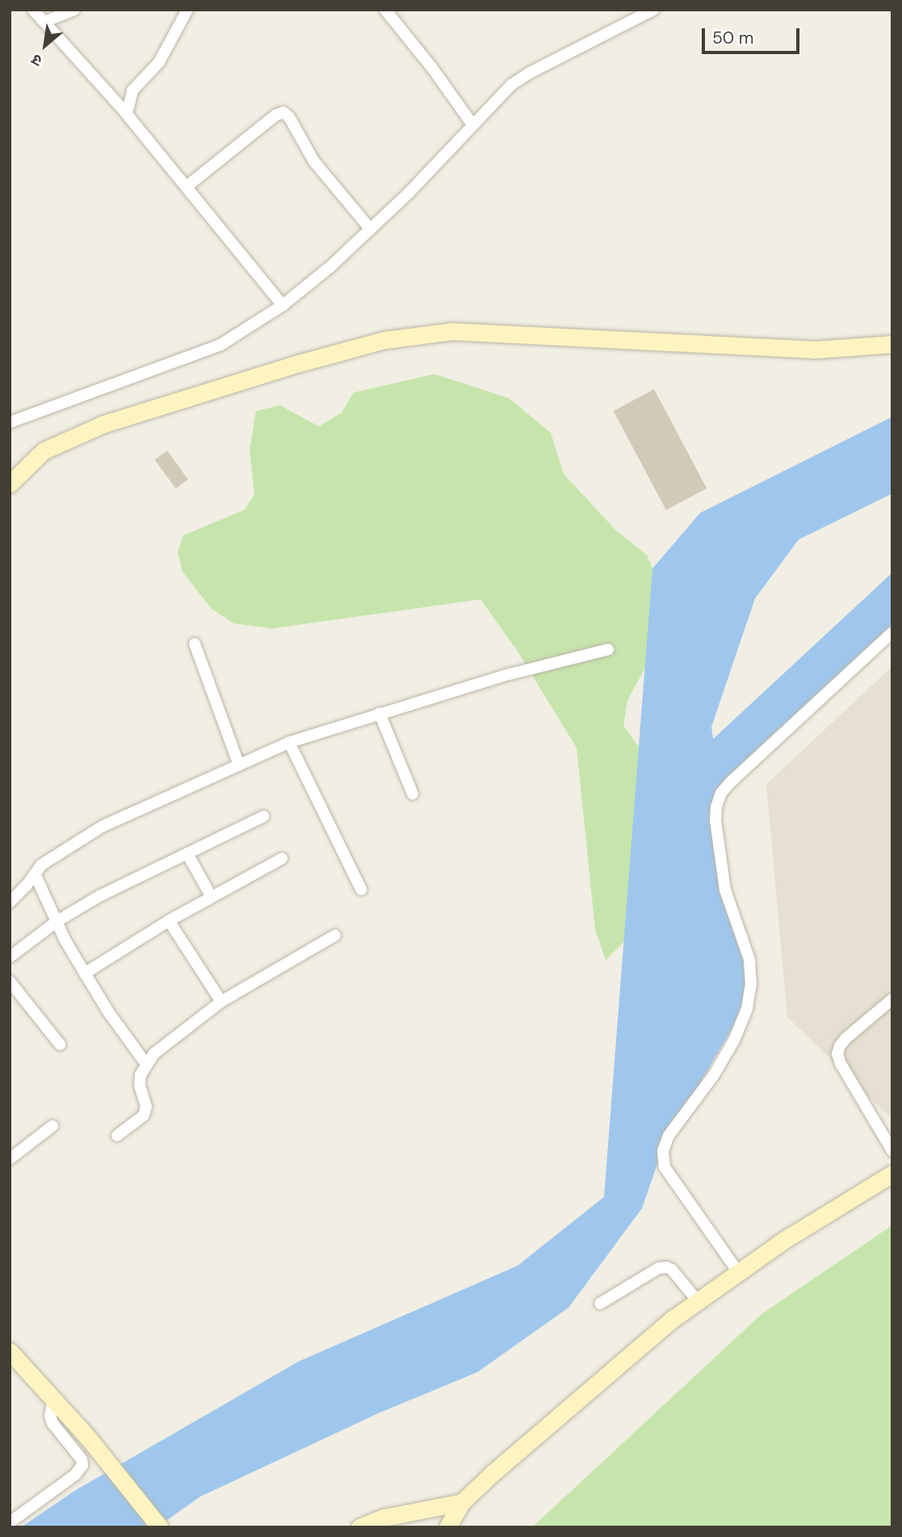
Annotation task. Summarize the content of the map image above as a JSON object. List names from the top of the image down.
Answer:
{
  "scale_bar": "50 m",
  "north": "bottom left"
}
